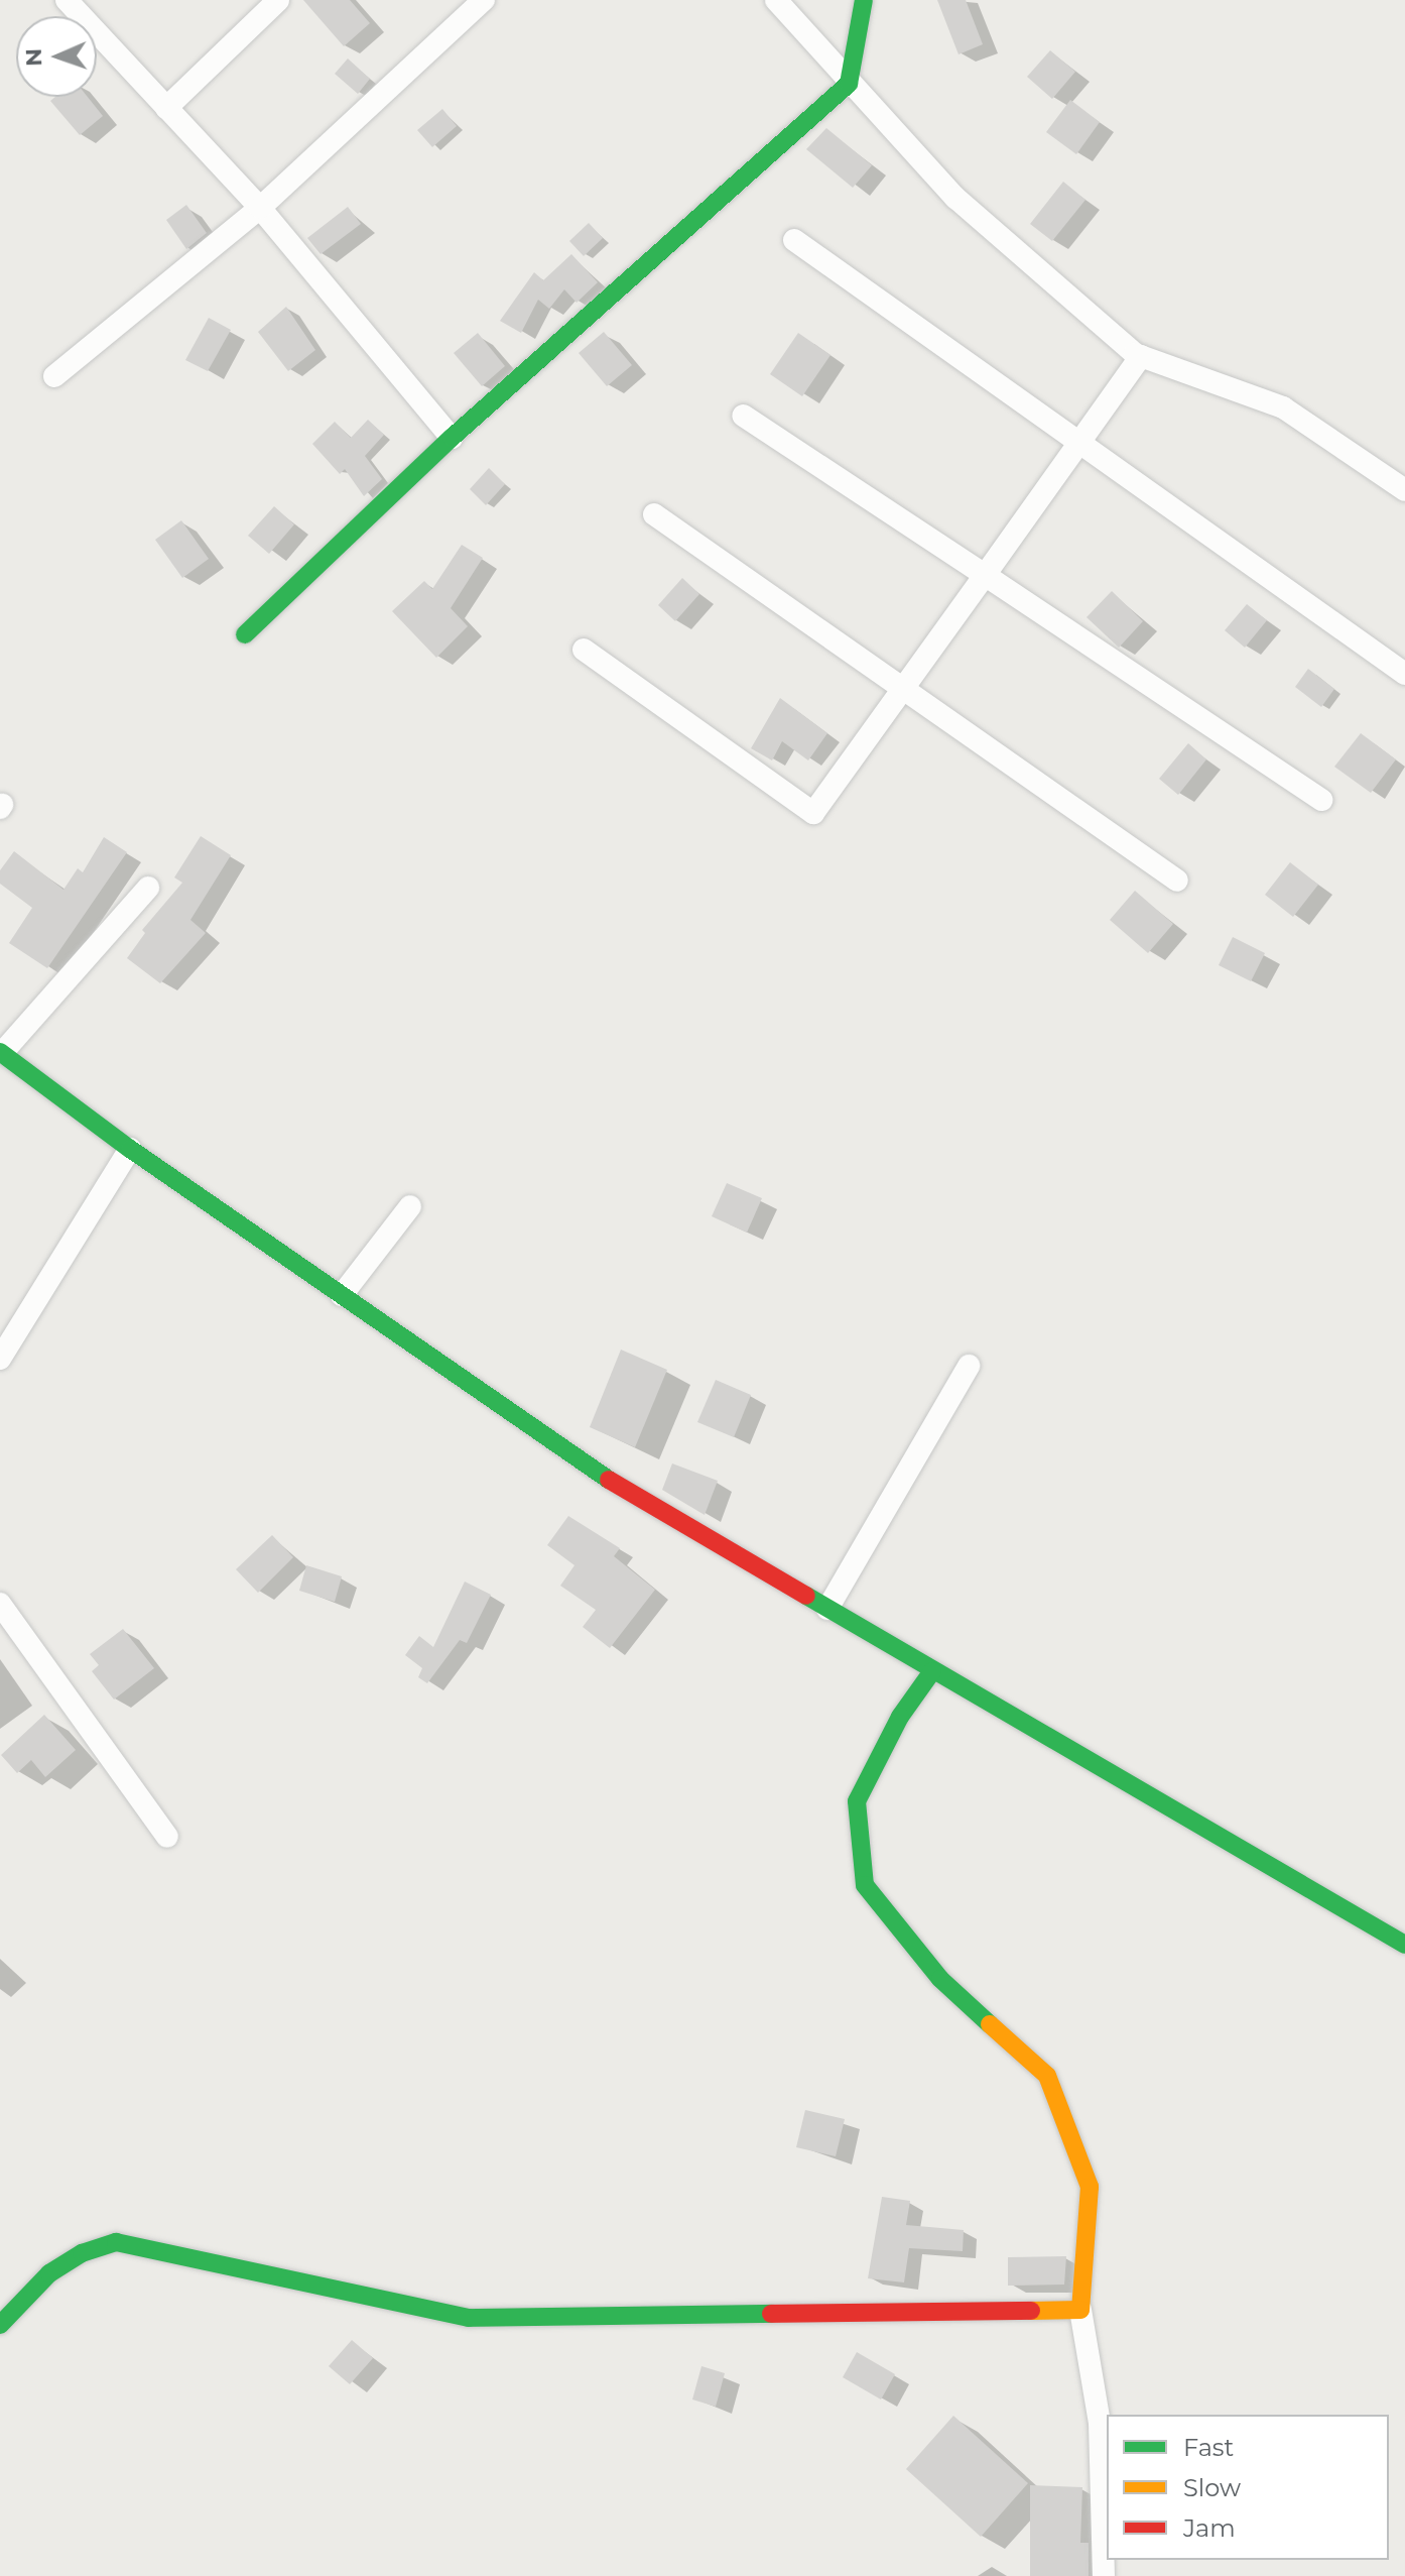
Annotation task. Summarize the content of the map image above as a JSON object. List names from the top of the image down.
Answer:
{
  "legend": ["Fast", "Slow", "Jam"],
  "north": "left"
}
